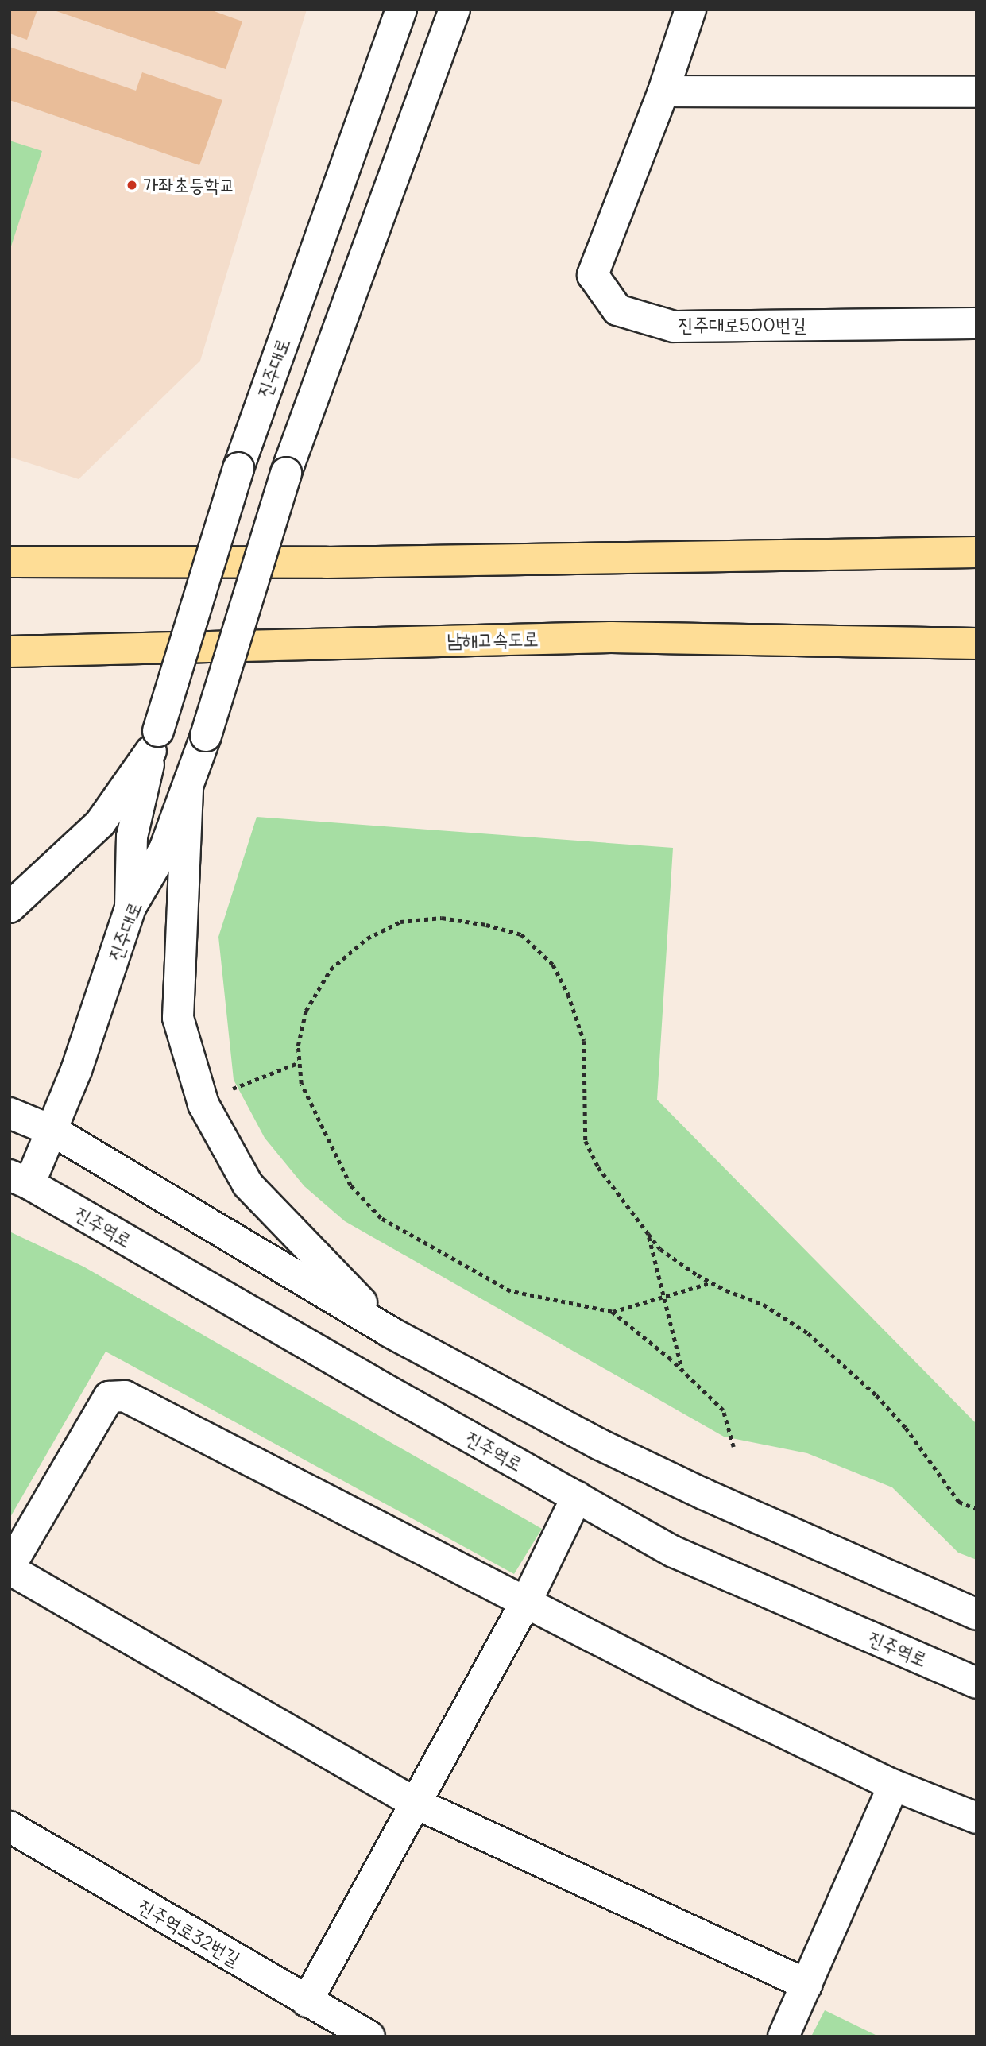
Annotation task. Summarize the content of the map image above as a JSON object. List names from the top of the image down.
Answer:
{
  "streets": {
    "highway": ["남해고속도로"],
    "street": [
      "진주대로500번길",
      "진주대로",
      "진주역로",
      "진주역로32번길"
    ]
  },
  "crossings": [
    ["진주대로", "진주역로"]
  ],
  "places": ["가좌초등학교"]
}
